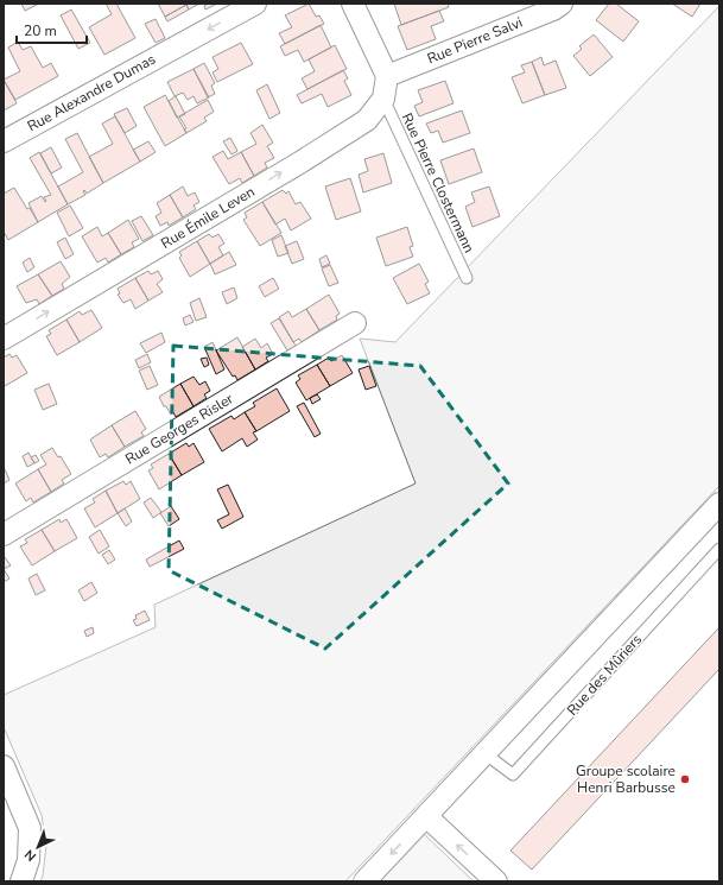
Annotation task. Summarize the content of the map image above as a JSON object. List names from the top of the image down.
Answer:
{
  "streets": {
    "street": [
      "Rue Pierre Salvi",
      "Rue Alexandre Dumas",
      "Rue Émile Leven",
      "Rue Georges Risler"
    ],
    "lane": ["Rue Pierre Clostermann", "Rue des Mûriers"]
  },
  "crossings": [
    ["Rue Pierre Salvi", "Rue Émile Leven"],
    ["Rue Pierre Clostermann", "Rue Émile Leven"]
  ],
  "one_way": ["Rue Alexandre Dumas", "Rue Émile Leven"],
  "places": ["Groupe scolaire Henri Barbusse"],
  "scale_bar": "20 m",
  "north": "bottom left"
}
